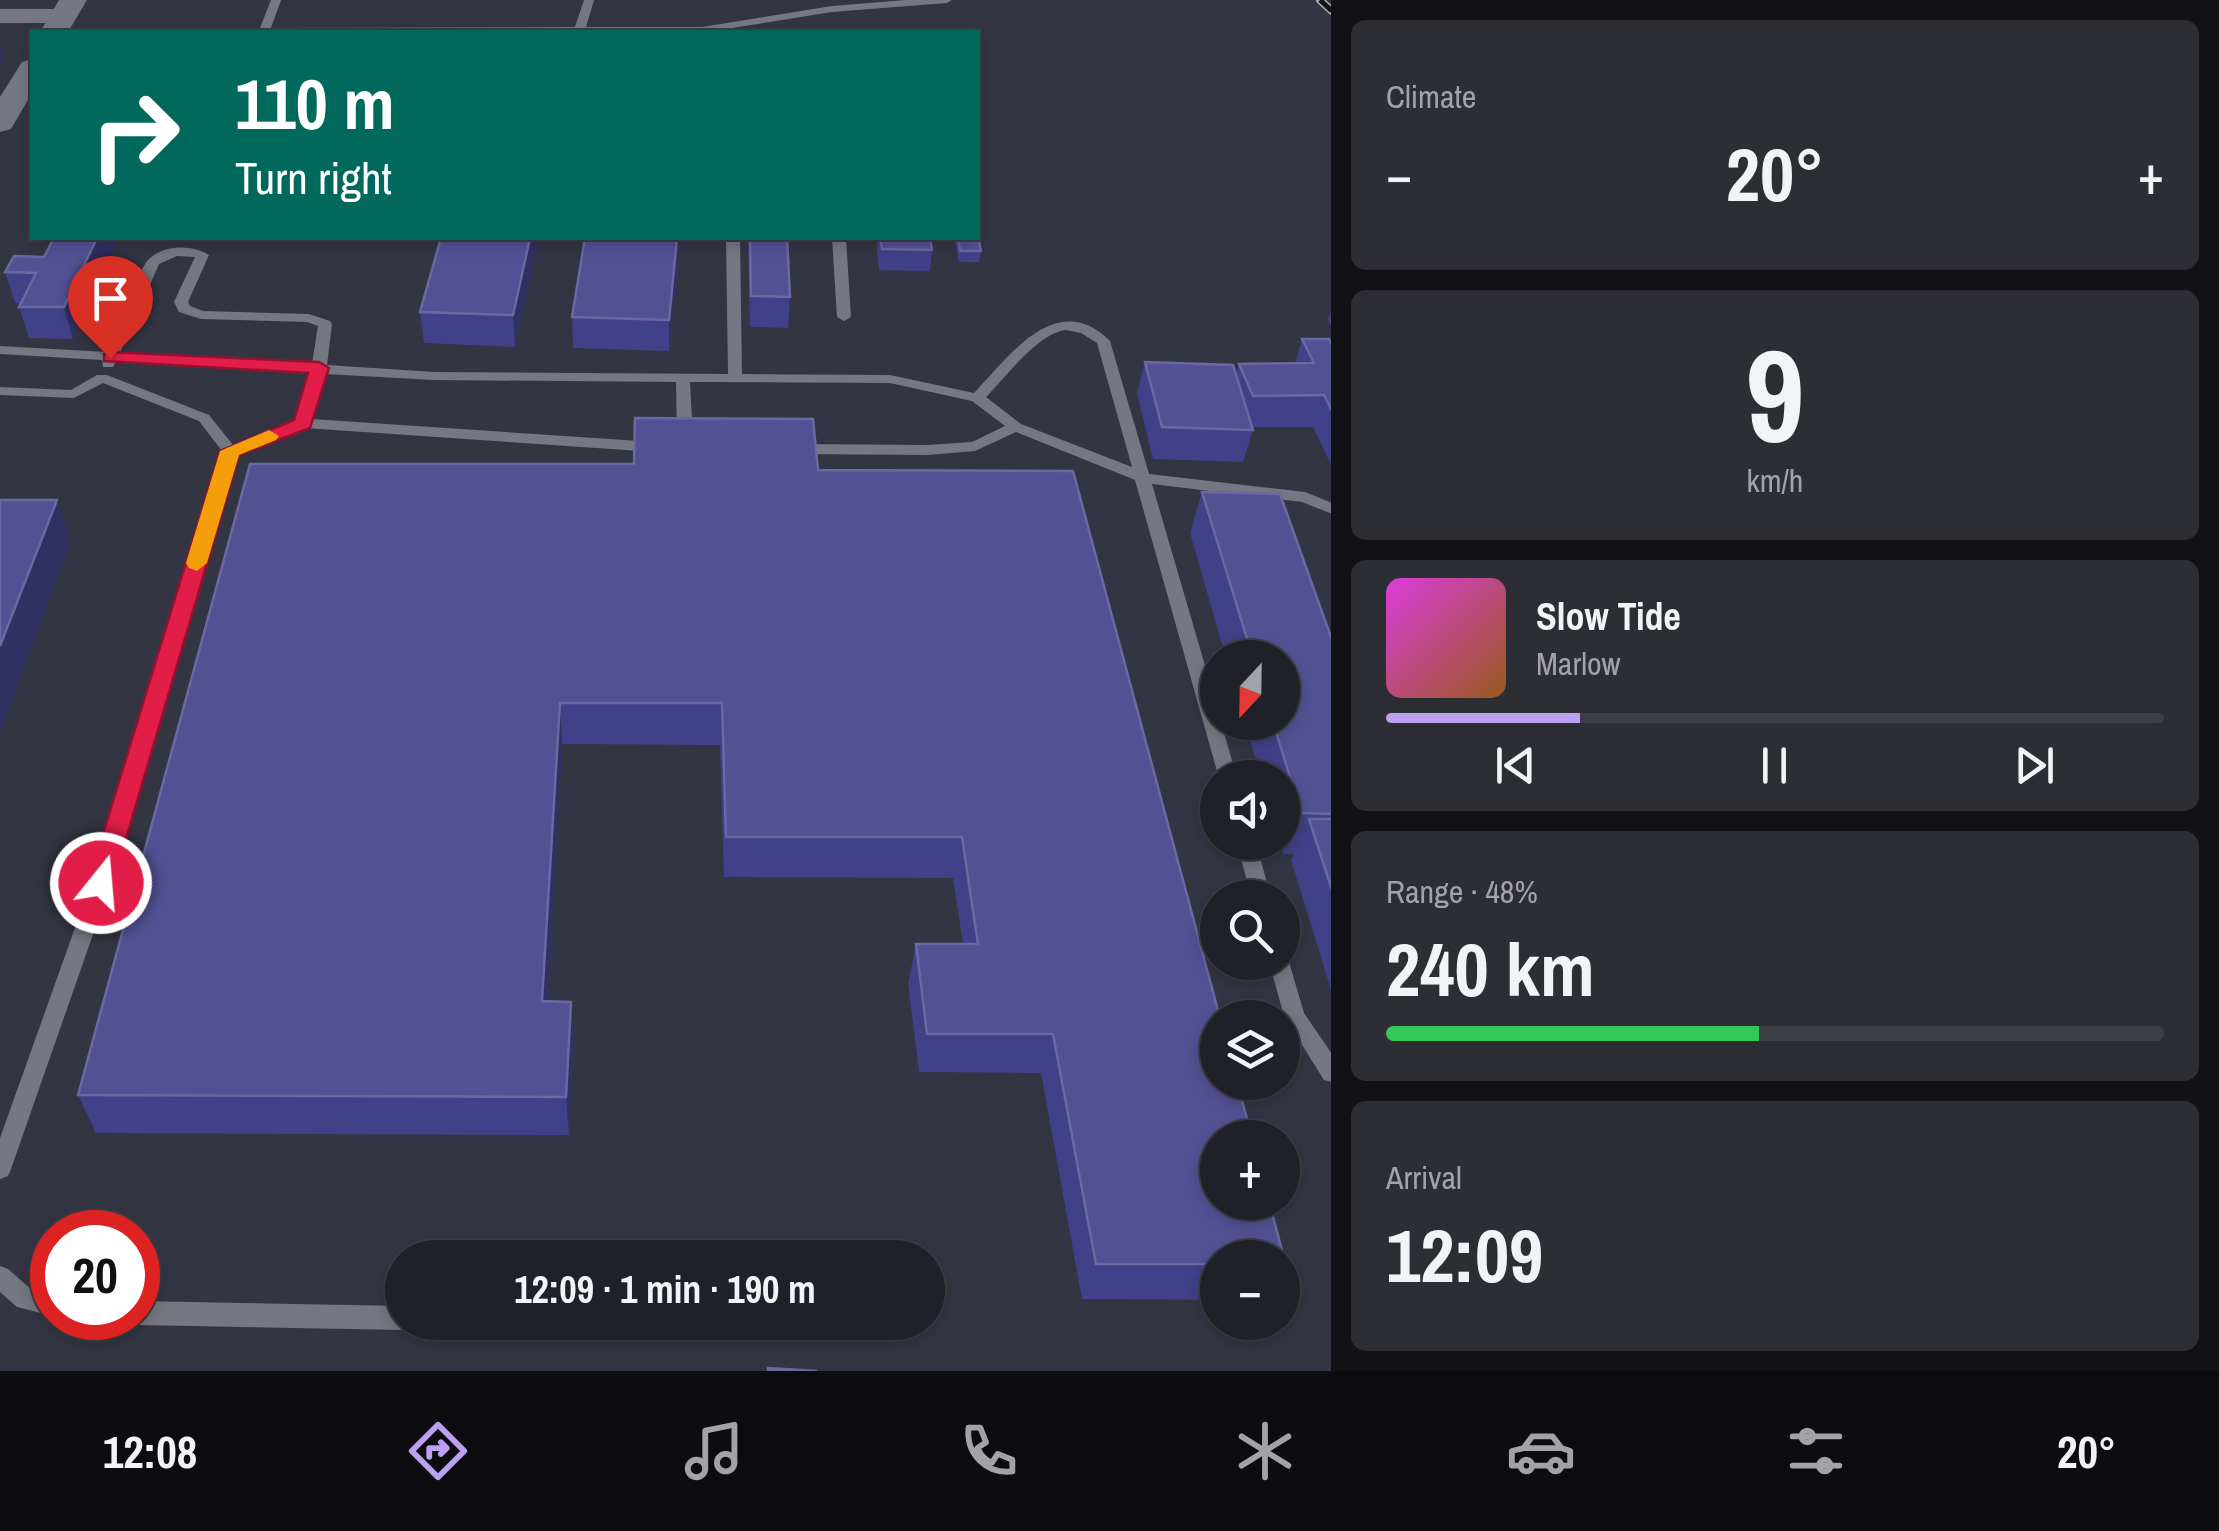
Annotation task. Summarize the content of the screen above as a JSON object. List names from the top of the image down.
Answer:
{
  "north": "bottom",
  "page": {
    "tile": [
      "Climate",
      ["9", "km/h"],
      ["Range · 48%", "240 km"],
      ["Arrival", "12:09"]
    ],
    "turn": ["110 m", "Turn right"],
    "heat": ["−", "20°", "+"],
    "song": ["Slow Tide", "Marlow"],
    "map_buttons": ["+", "−"],
    "limit": "20",
    "trip": "12:09 · 1 min · 190 m",
    "tabs": ["12:08", "20°"]
  }
}
